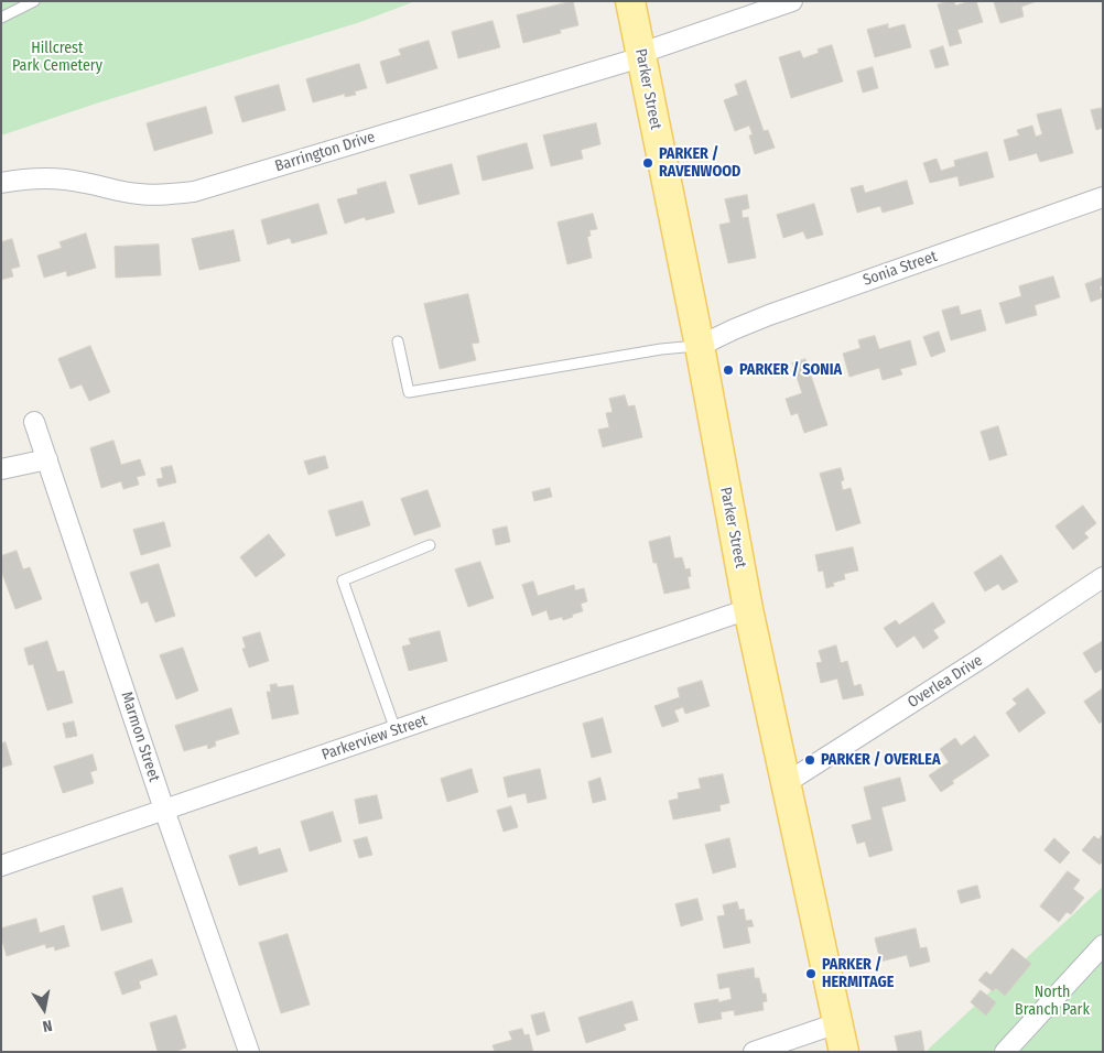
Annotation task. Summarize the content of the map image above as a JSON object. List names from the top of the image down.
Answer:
{
  "streets": {
    "main road": ["Parker Street"],
    "street": [
      "Barrington Drive",
      "Sonia Street",
      "Overlea Drive",
      "Marmon Street",
      "Parkerview Street"
    ]
  },
  "crossings": [
    ["Parker Street", "Barrington Drive"],
    ["Parker Street", "Sonia Street"],
    ["Parker Street", "Overlea Drive"],
    ["Parker Street", "Parkerview Street"],
    ["Marmon Street", "Parkerview Street"]
  ],
  "parks": ["Hillcrest Park Cemetery", "North Branch Park"],
  "places": [
    "PARKER / RAVENWOOD",
    "PARKER / SONIA",
    "PARKER / OVERLEA",
    "PARKER / HERMITAGE"
  ],
  "north": "bottom"
}
